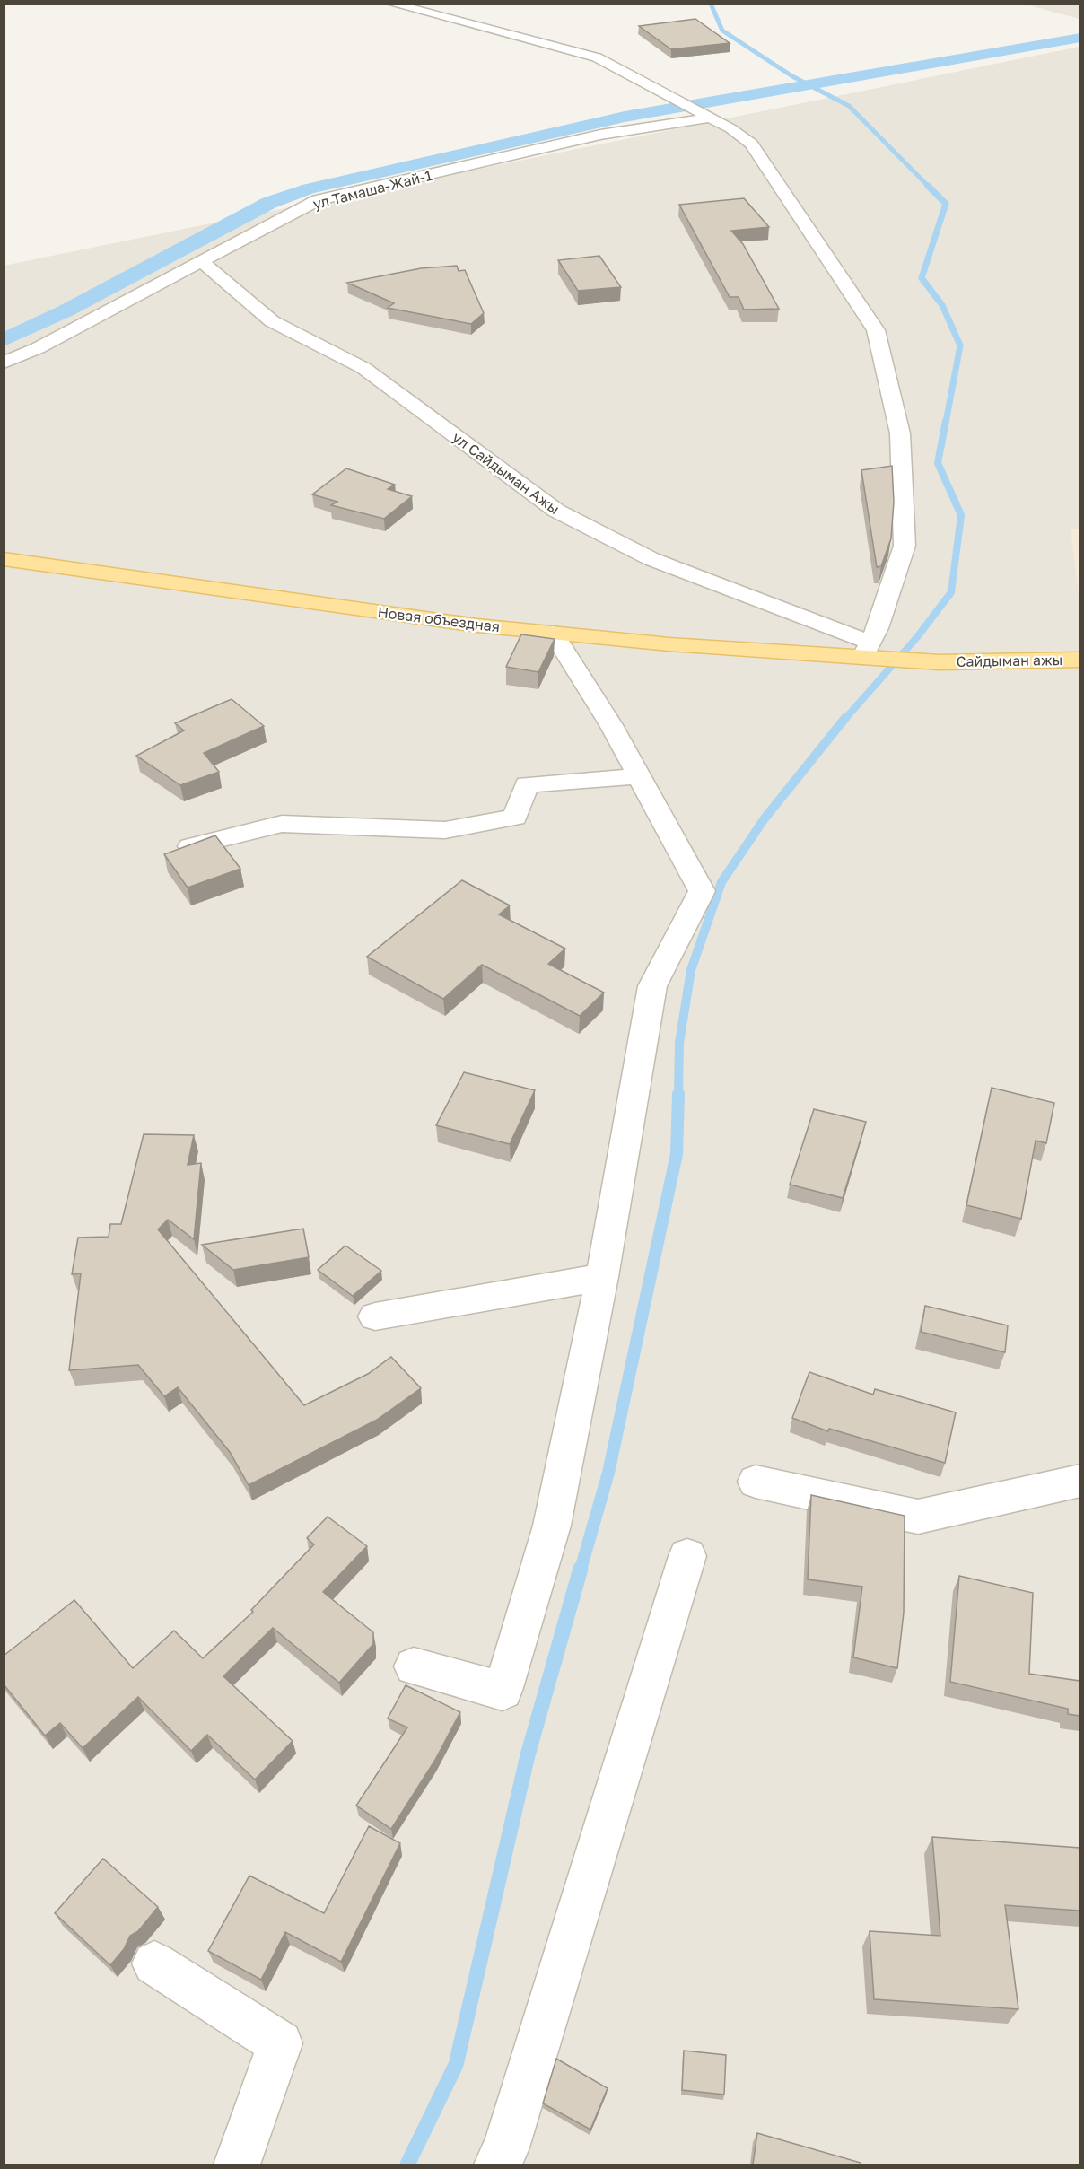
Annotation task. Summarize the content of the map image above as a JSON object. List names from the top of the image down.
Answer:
{
  "streets": {
    "main road": ["Новая объездная", "Сайдыман ажы"],
    "street": ["ул Тамаша-Жай-1", "ул Сайдыман Ажы"]
  },
  "crossings": [
    ["ул Тамаша-Жай-1", "ул Сайдыман Ажы"],
    ["ул Сайдыман Ажы", "Новая объездная"],
    ["ул Сайдыман Ажы", "Сайдыман ажы"],
    ["Новая объездная", "Сайдыман ажы"]
  ]
}
